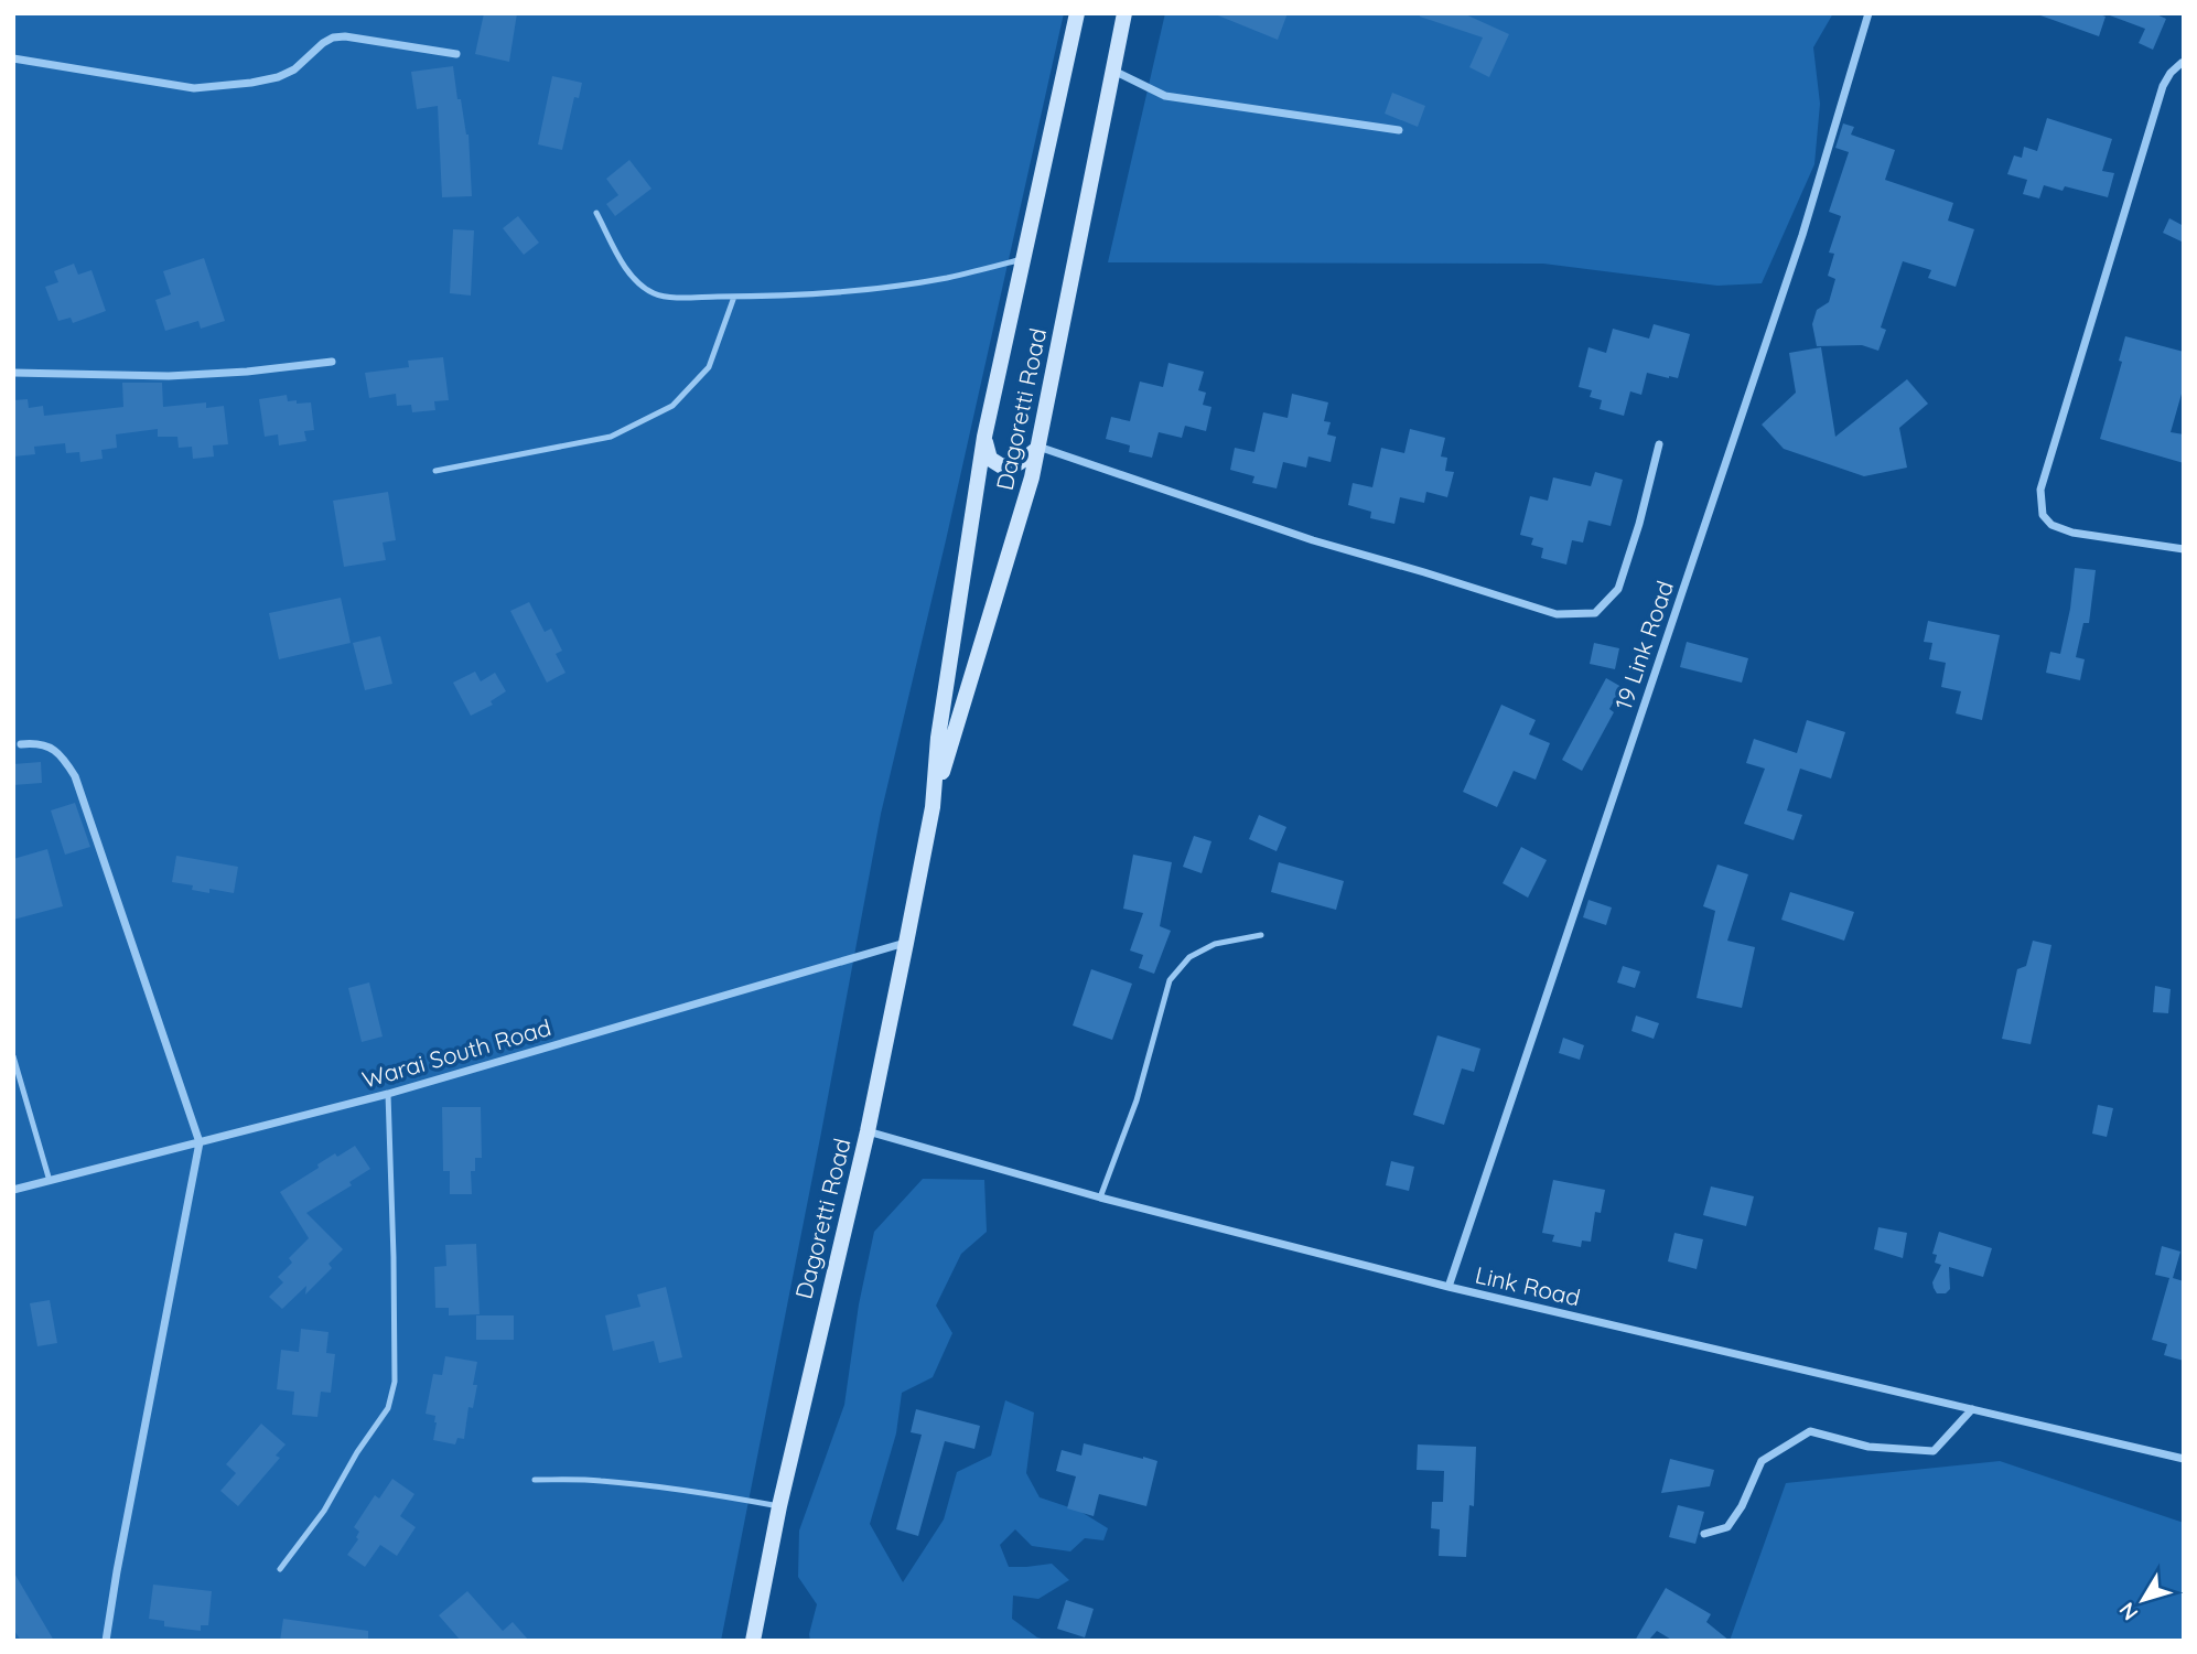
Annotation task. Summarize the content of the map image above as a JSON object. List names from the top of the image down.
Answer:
{
  "streets": {
    "main road": ["Dagoretti Road"],
    "street": ["19 Link Road", "Warai South Road", "Link Road"]
  },
  "crossings": [
    ["Dagoretti Road", "Warai South Road"],
    ["Dagoretti Road", "Link Road"],
    ["19 Link Road", "Link Road"]
  ],
  "north": "bottom left"
}
